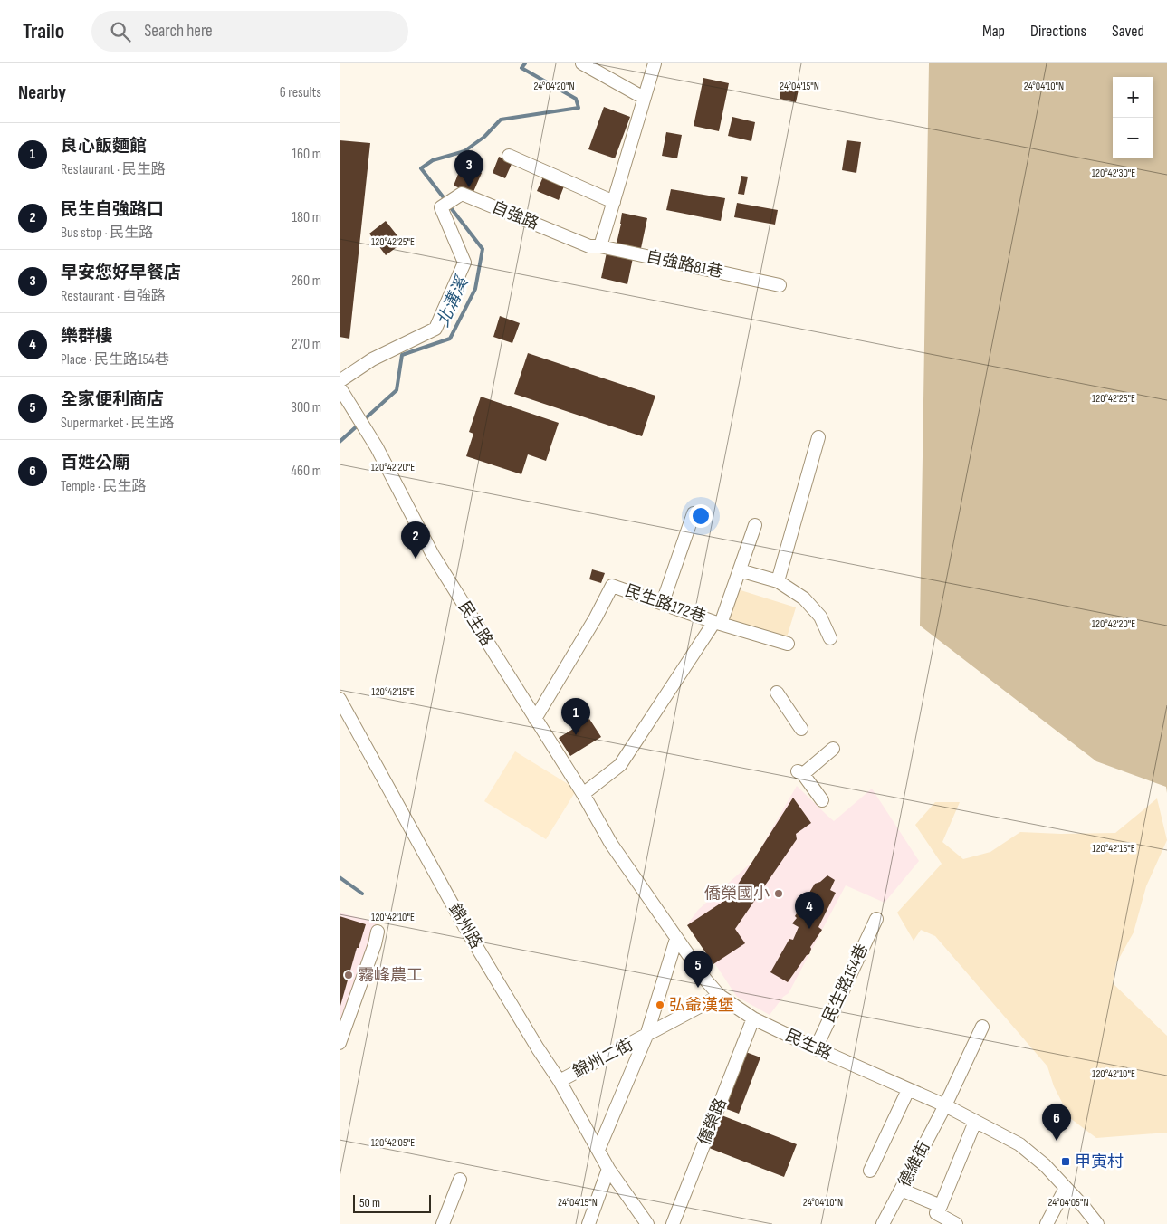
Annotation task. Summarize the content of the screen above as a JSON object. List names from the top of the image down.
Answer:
{
  "streets": {
    "street": [
      "自強路",
      "自強路81巷",
      "民生路172巷",
      "民生路",
      "錦州路",
      "民生路154巷",
      "錦州二街",
      "僑榮路",
      "德維街"
    ]
  },
  "crossings": [
    ["自強路", "自強路81巷"],
    ["自強路", "民生路"],
    ["民生路172巷", "民生路"],
    ["民生路", "民生路154巷"],
    ["民生路", "僑榮路"],
    ["民生路", "德維街"],
    ["錦州路", "錦州二街"]
  ],
  "water": ["北溝溪"],
  "places": {
    "other": ["僑榮國小", "霧峰農工", "弘爺漢堡"],
    "transit": ["甲寅村"]
  },
  "scale_bar": "50 m",
  "page": {
    "header": "Trailo",
    "search": "Search here",
    "nav": ["Map", "Directions", "Saved"],
    "heading": ["Nearby", "6 results"],
    "map_buttons": ["+", "−"],
    "list": [
      {
        "mark": "1",
        "name": "良心飯麵館",
        "note": "Restaurant · 民生路",
        "value": "160 m"
      },
      {
        "mark": "2",
        "name": "民生自強路口",
        "note": "Bus stop · 民生路",
        "value": "180 m"
      },
      {
        "mark": "3",
        "name": "早安您好早餐店",
        "note": "Restaurant · 自強路",
        "value": "260 m"
      },
      {
        "mark": "4",
        "name": "樂群樓",
        "note": "Place · 民生路154巷",
        "value": "270 m"
      },
      {
        "mark": "5",
        "name": "全家便利商店",
        "note": "Supermarket · 民生路",
        "value": "300 m"
      },
      {
        "mark": "6",
        "name": "百姓公廟",
        "note": "Temple · 民生路",
        "value": "460 m"
      }
    ],
    "pins": [
      "3",
      "2",
      "1",
      "4",
      "5",
      "6"
    ],
    "scale": "50 m"
  },
  "coordinates": [
    "24°04'20\"N",
    "24°04'15\"N",
    "24°04'10\"N",
    "120°42'30\"E",
    "120°42'25\"E",
    "120°42'20\"E",
    "120°42'15\"E",
    "120°42'10\"E",
    "120°42'05\"E",
    "24°04'05\"N"
  ]
}
